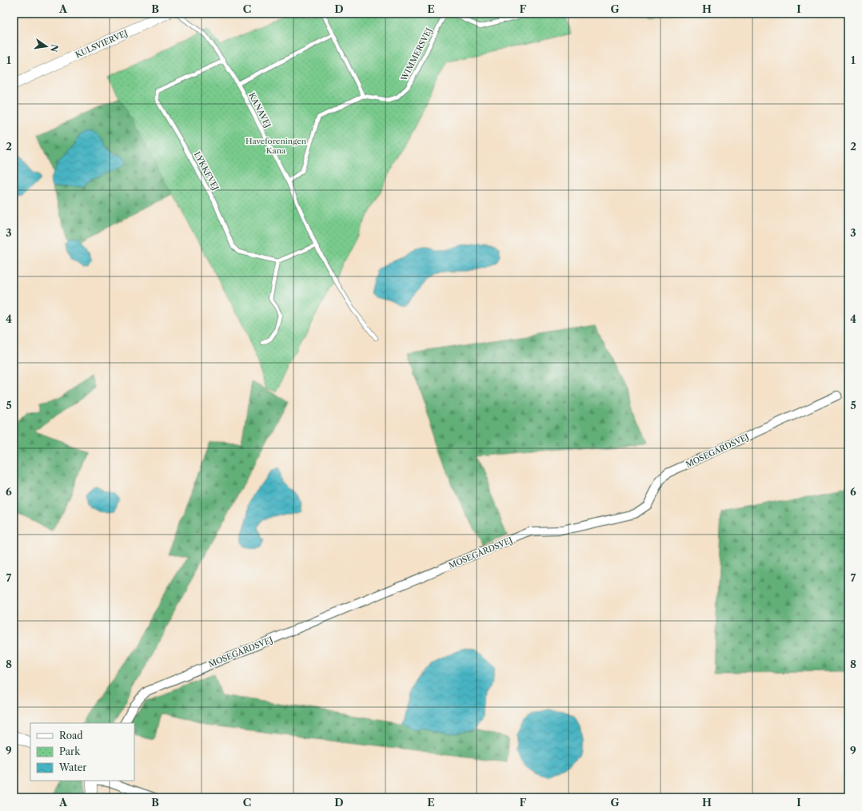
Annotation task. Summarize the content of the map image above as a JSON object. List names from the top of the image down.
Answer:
{
  "streets": {
    "street": ["KULSVIERVEJ", "MOSEGÅRDSVEJ"],
    "lane": ["WIMMERSVEJ", "KANAVEJ", "LYKKEVEJ"]
  },
  "crossings": [
    ["KANAVEJ", "LYKKEVEJ"]
  ],
  "parks": ["Haveforeningen Kana"],
  "legend": ["Road", "Park", "Water"],
  "north": "right",
  "grid": {
    "columns": [
      "A",
      "B",
      "C",
      "D",
      "E",
      "F",
      "G",
      "H",
      "I"
    ],
    "rows": [
      "1",
      "2",
      "3",
      "4",
      "5",
      "6",
      "7",
      "8",
      "9"
    ]
  }
}
